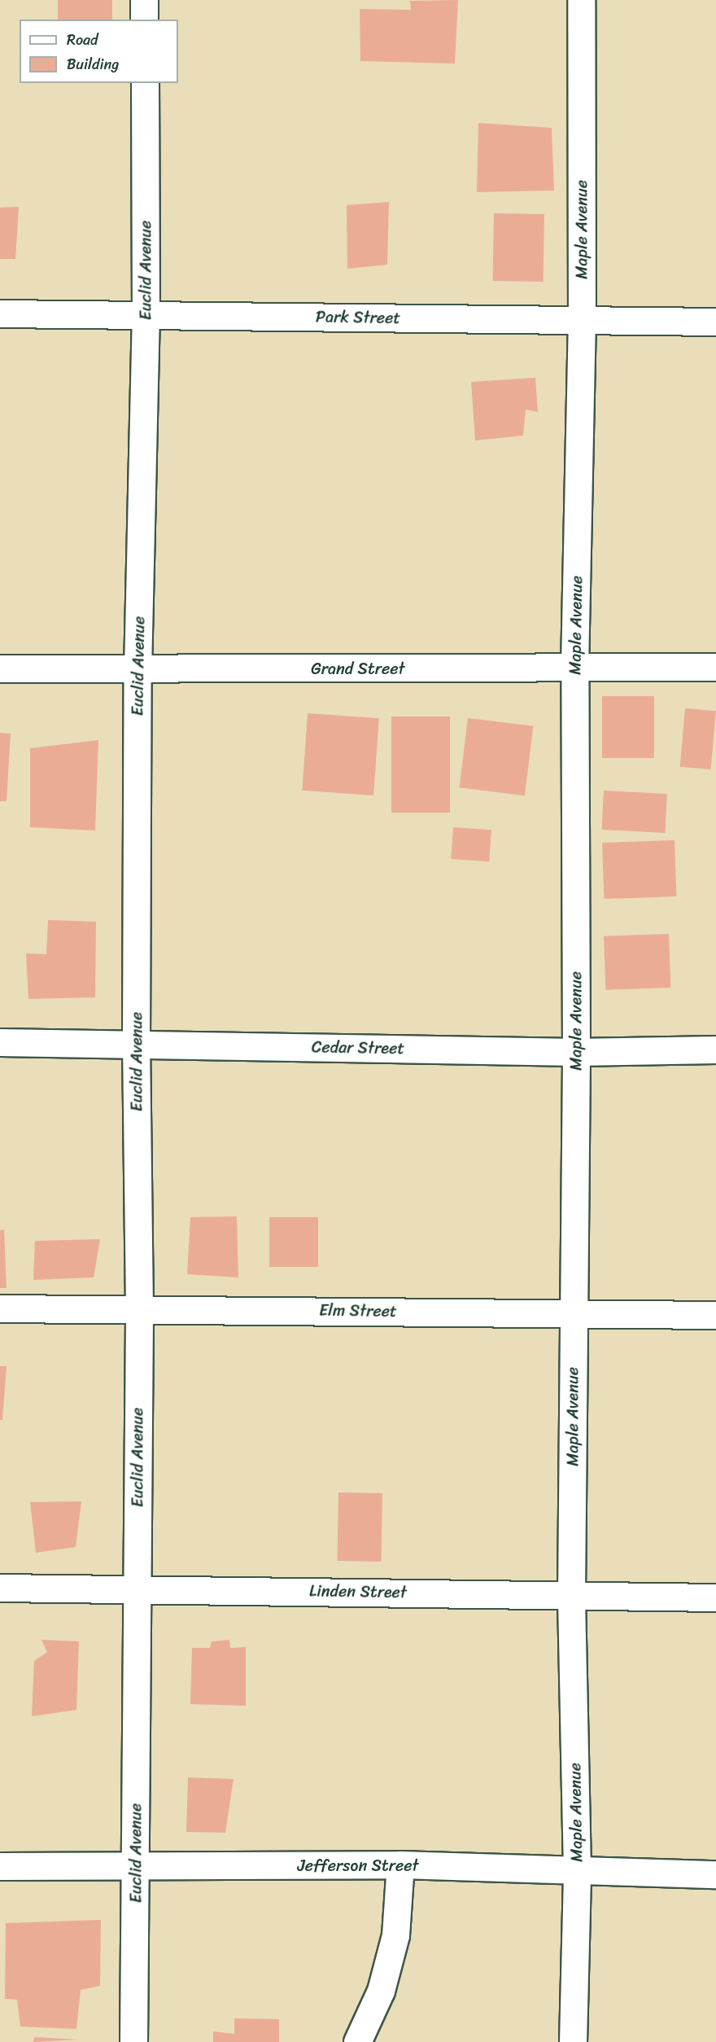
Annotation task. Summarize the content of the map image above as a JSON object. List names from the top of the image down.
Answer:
{
  "streets": {
    "street": [
      "Maple Avenue",
      "Euclid Avenue",
      "Park Street",
      "Grand Street",
      "Cedar Street",
      "Elm Street",
      "Linden Street",
      "Jefferson Street"
    ]
  },
  "crossings": [
    ["Maple Avenue", "Park Street"],
    ["Maple Avenue", "Grand Street"],
    ["Maple Avenue", "Cedar Street"],
    ["Maple Avenue", "Elm Street"],
    ["Maple Avenue", "Linden Street"],
    ["Maple Avenue", "Jefferson Street"],
    ["Euclid Avenue", "Park Street"],
    ["Euclid Avenue", "Grand Street"],
    ["Euclid Avenue", "Cedar Street"],
    ["Euclid Avenue", "Elm Street"],
    ["Euclid Avenue", "Linden Street"],
    ["Euclid Avenue", "Jefferson Street"]
  ],
  "legend": ["Road", "Building"]
}
